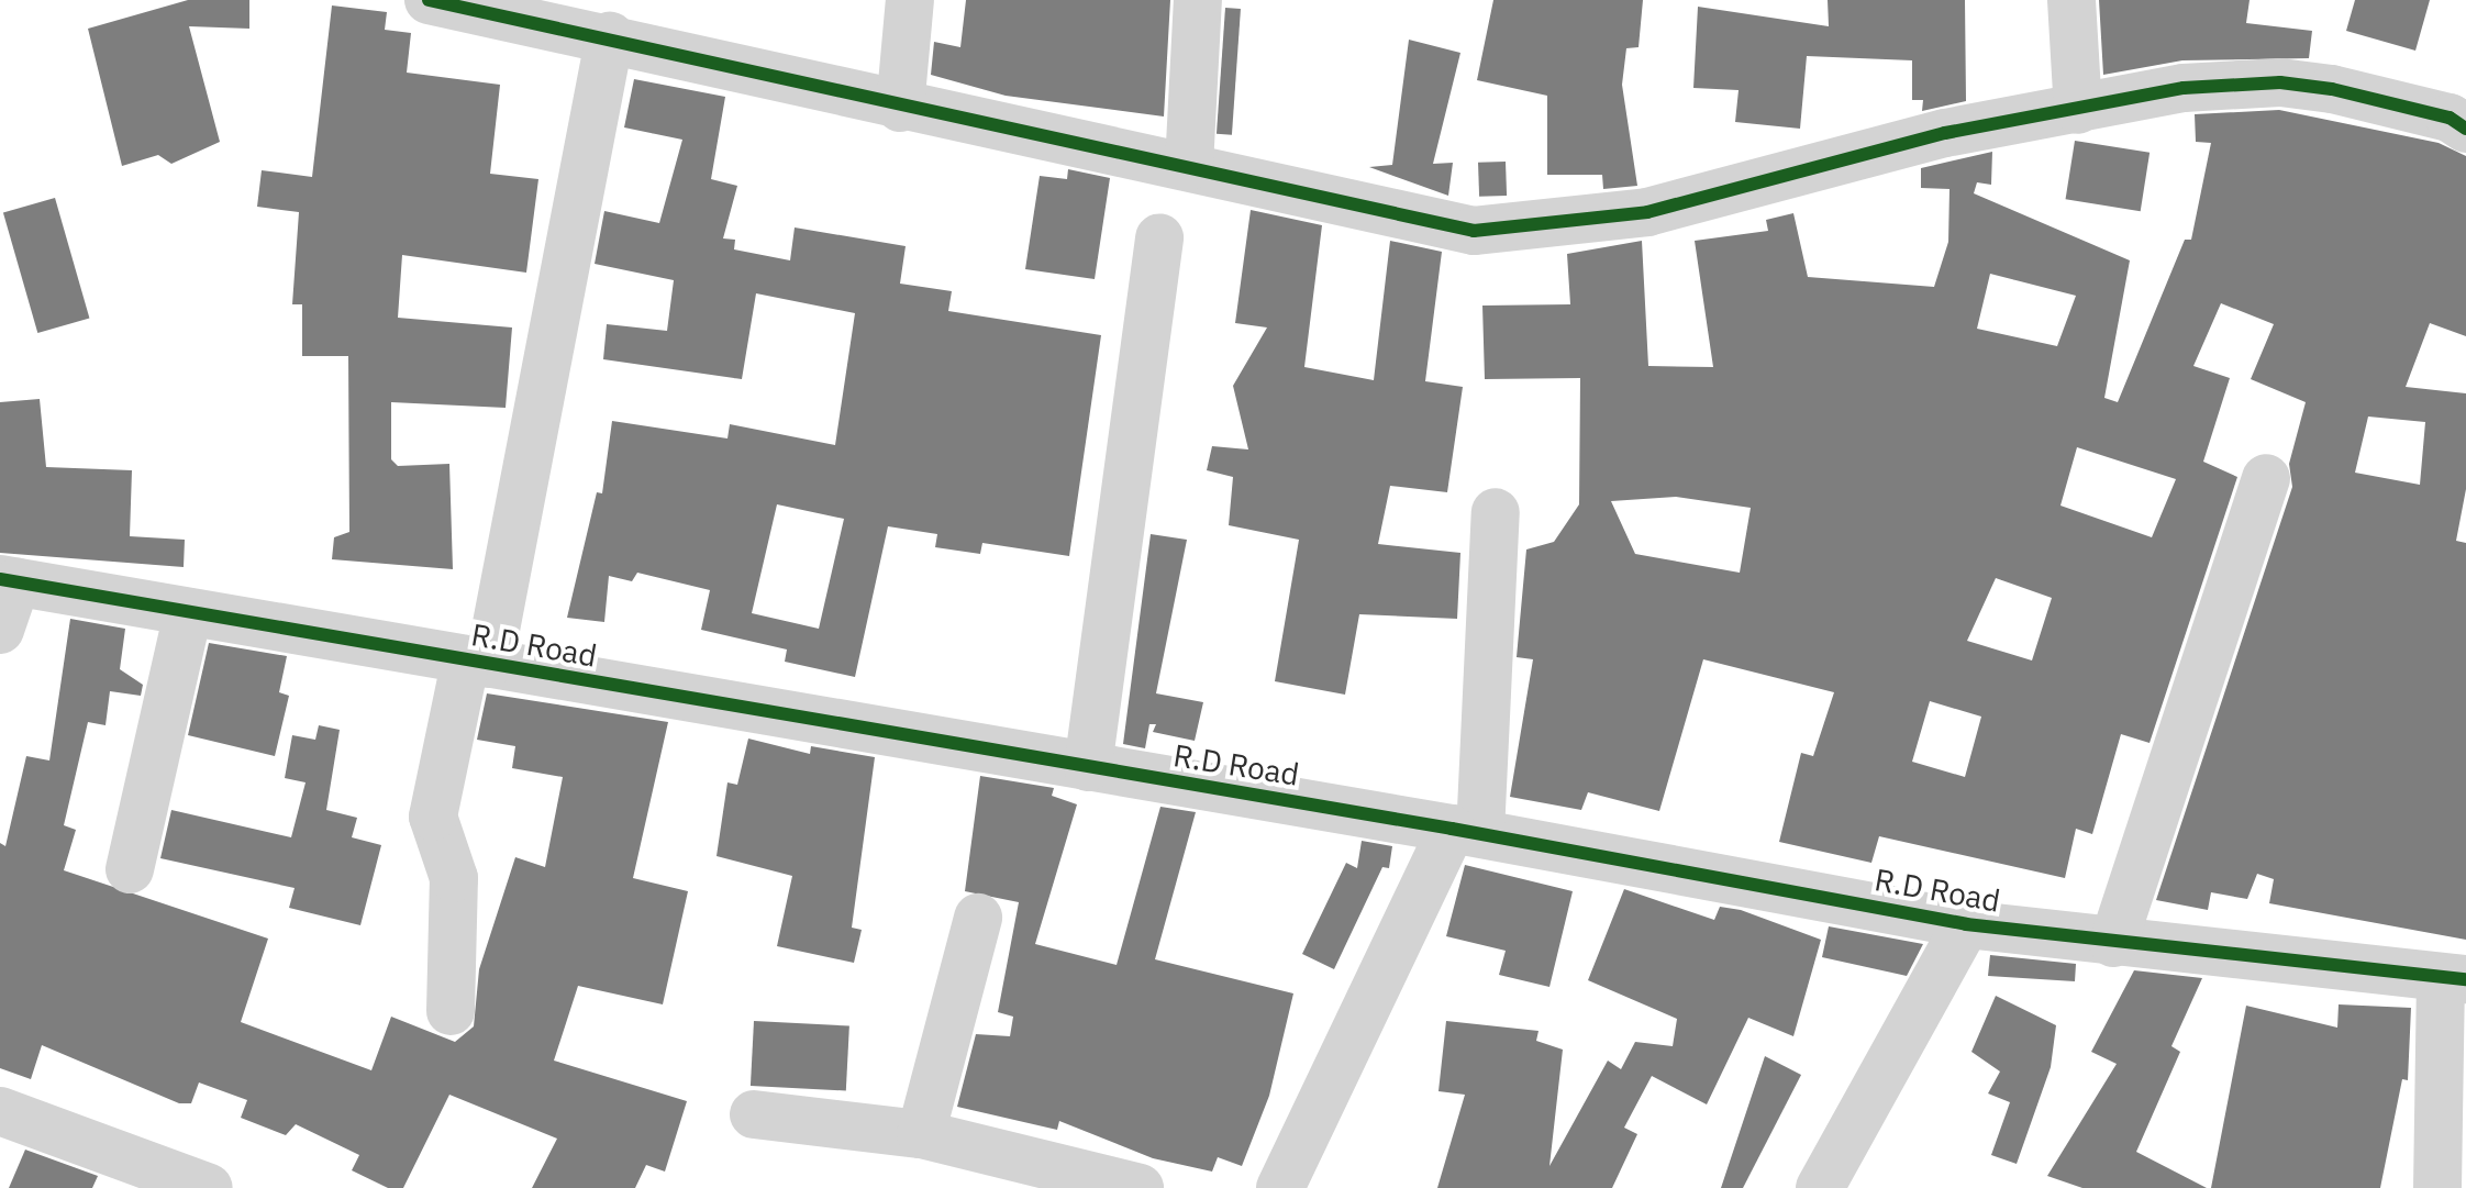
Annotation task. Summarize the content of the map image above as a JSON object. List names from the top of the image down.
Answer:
{
  "streets": {
    "street": ["R.D Road"]
  }
}
